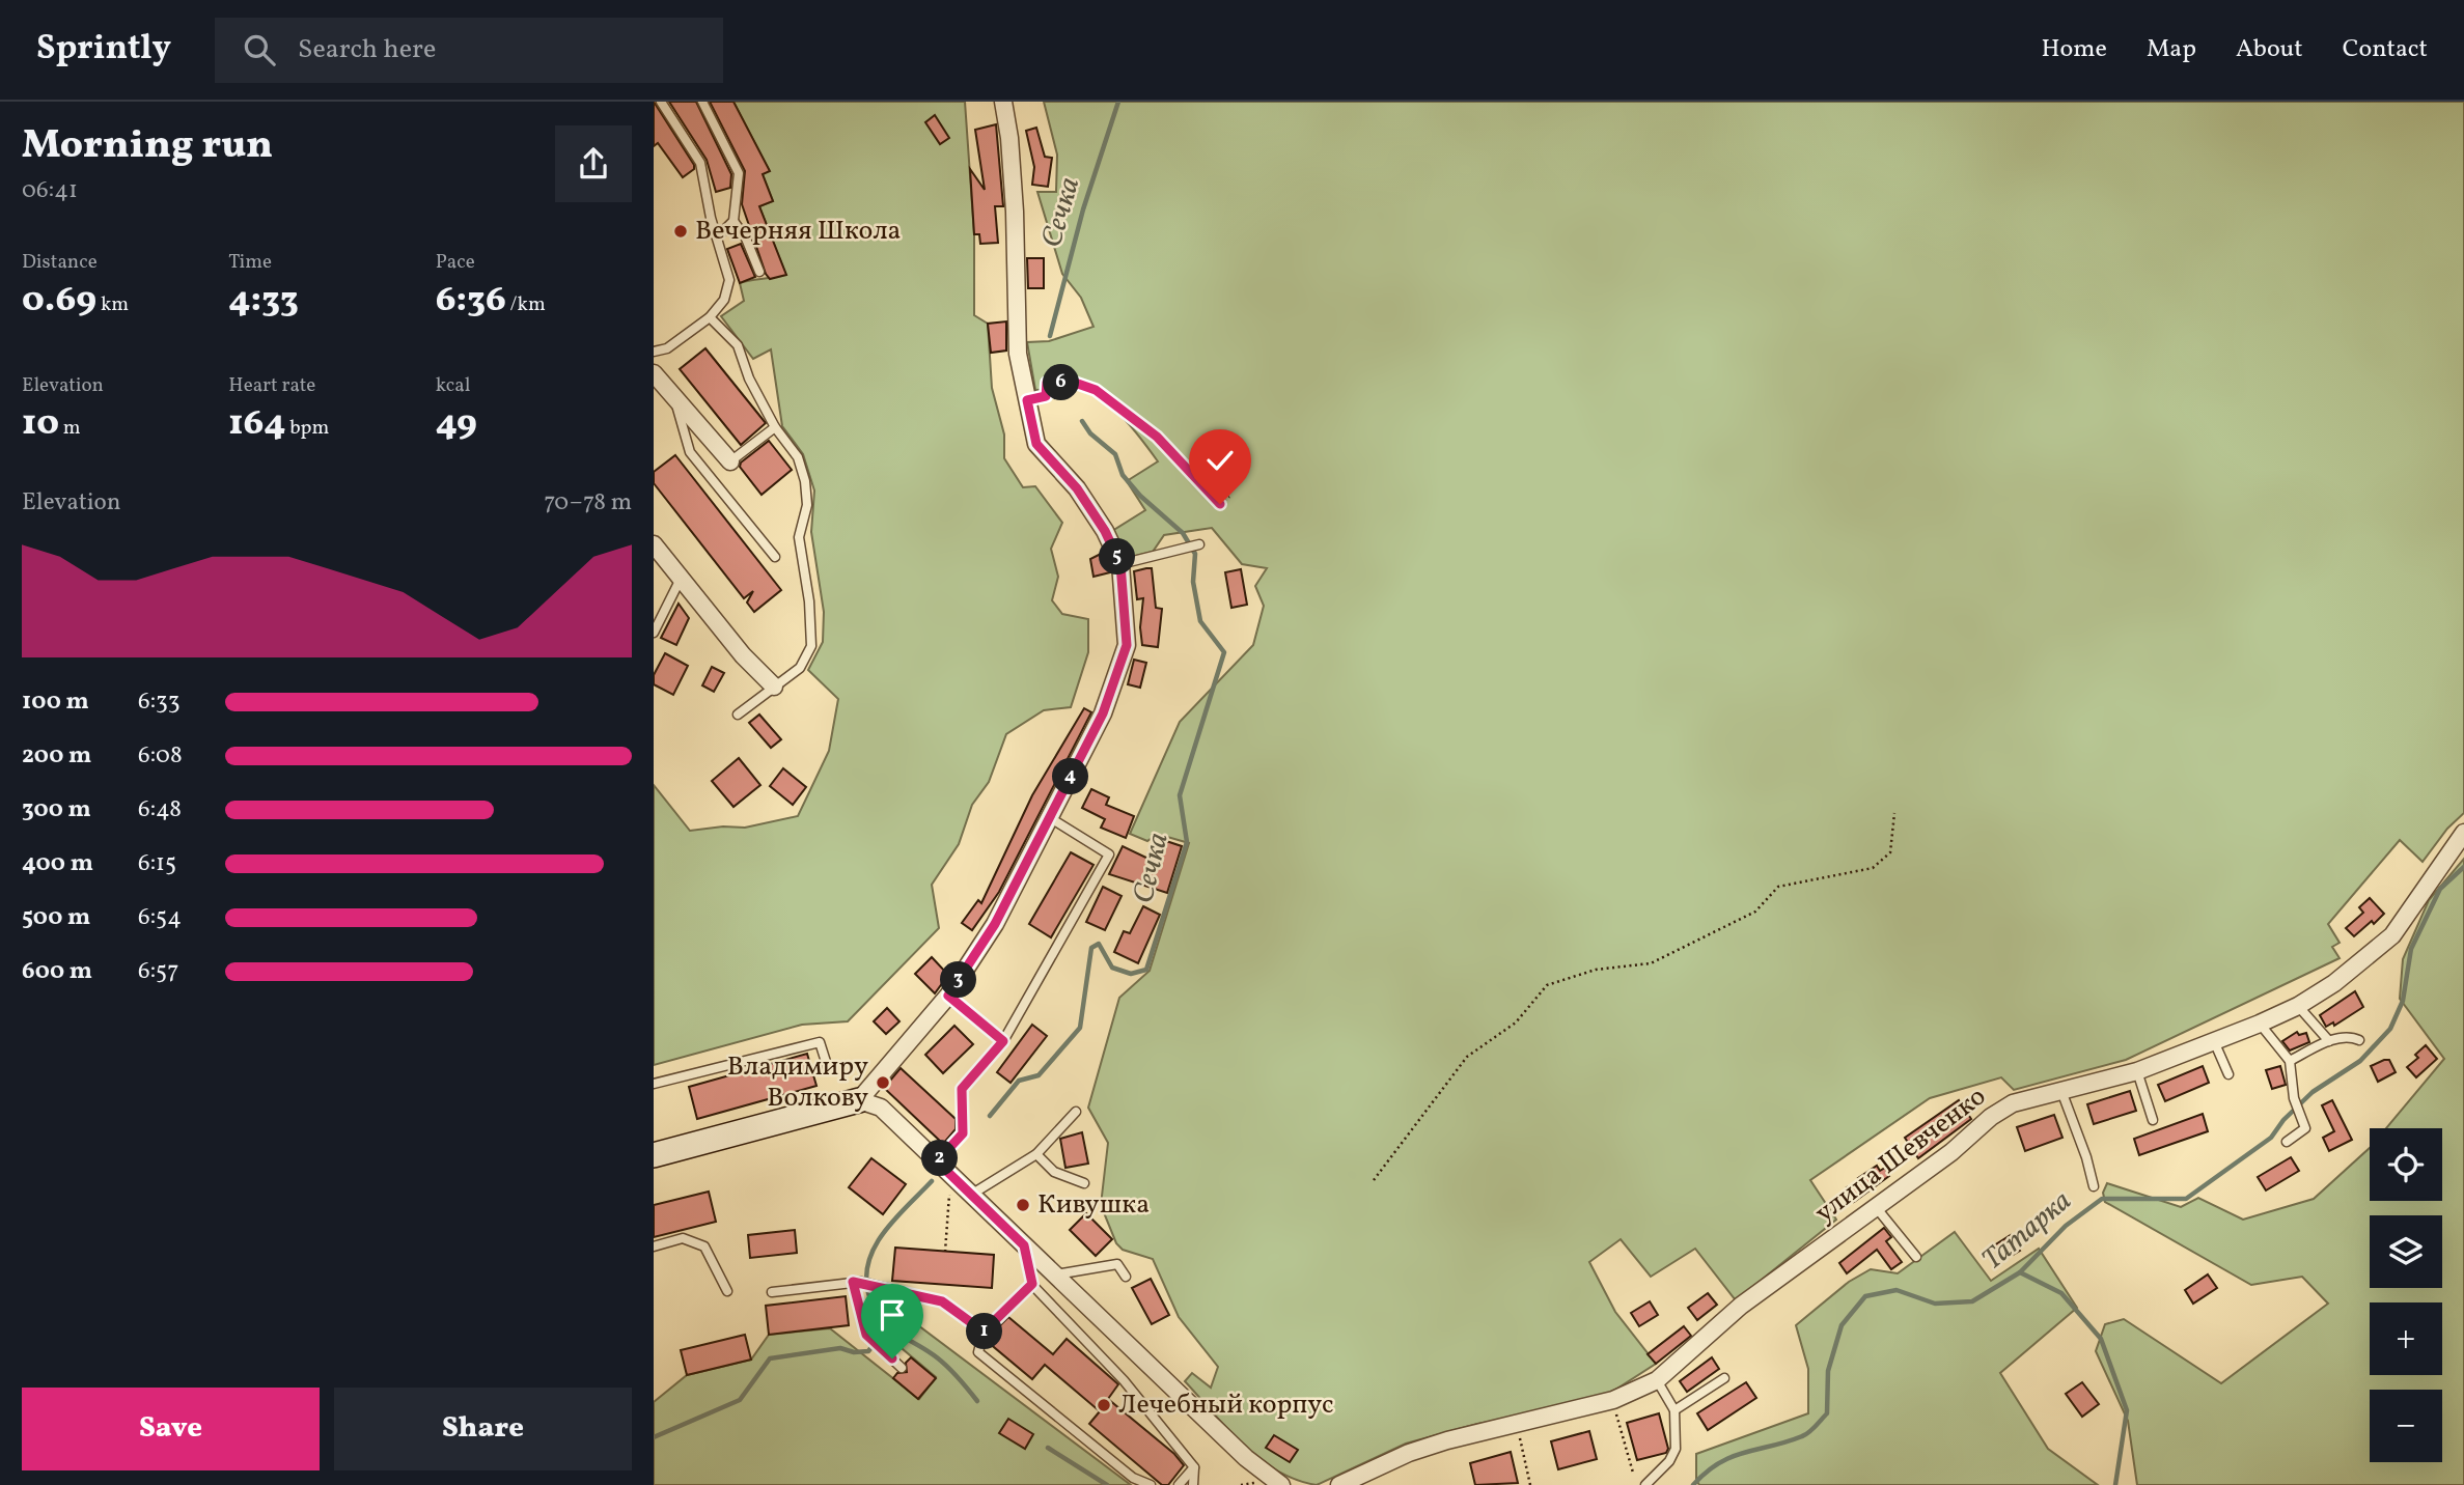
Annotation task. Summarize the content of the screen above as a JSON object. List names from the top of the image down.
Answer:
{
  "streets": {
    "street": ["улица Шевченко"]
  },
  "water": ["Сечка", "Татарка"],
  "places": [
    "Вечерняя Школа",
    "Владимиру Волкову",
    "Кивушка",
    "Лечебный корпус"
  ],
  "page": {
    "header": "Sprintly",
    "search": "Search here",
    "nav": [
      "Home",
      "Map",
      "About",
      "Contact"
    ],
    "heading": ["Morning run", "06:41"],
    "stats": [
      ["Distance", "0.69 km"],
      ["Time", "4:33"],
      ["Pace", "6:36 /km"],
      ["Elevation", "10 m"],
      ["Heart rate", "164 bpm"],
      ["kcal", "49"]
    ],
    "pins": [
      "6",
      "5",
      "4",
      "3",
      "2",
      "1"
    ],
    "chart": ["Elevation", "70–78 m"],
    "list": [
      {
        "name": "100 m",
        "note": "6:33"
      },
      {
        "name": "200 m",
        "note": "6:08"
      },
      {
        "name": "300 m",
        "note": "6:48"
      },
      {
        "name": "400 m",
        "note": "6:15"
      },
      {
        "name": "500 m",
        "note": "6:54"
      },
      {
        "name": "600 m",
        "note": "6:57"
      }
    ],
    "map_buttons": ["+", "−"],
    "buttons": ["Save", "Share"]
  }
}
